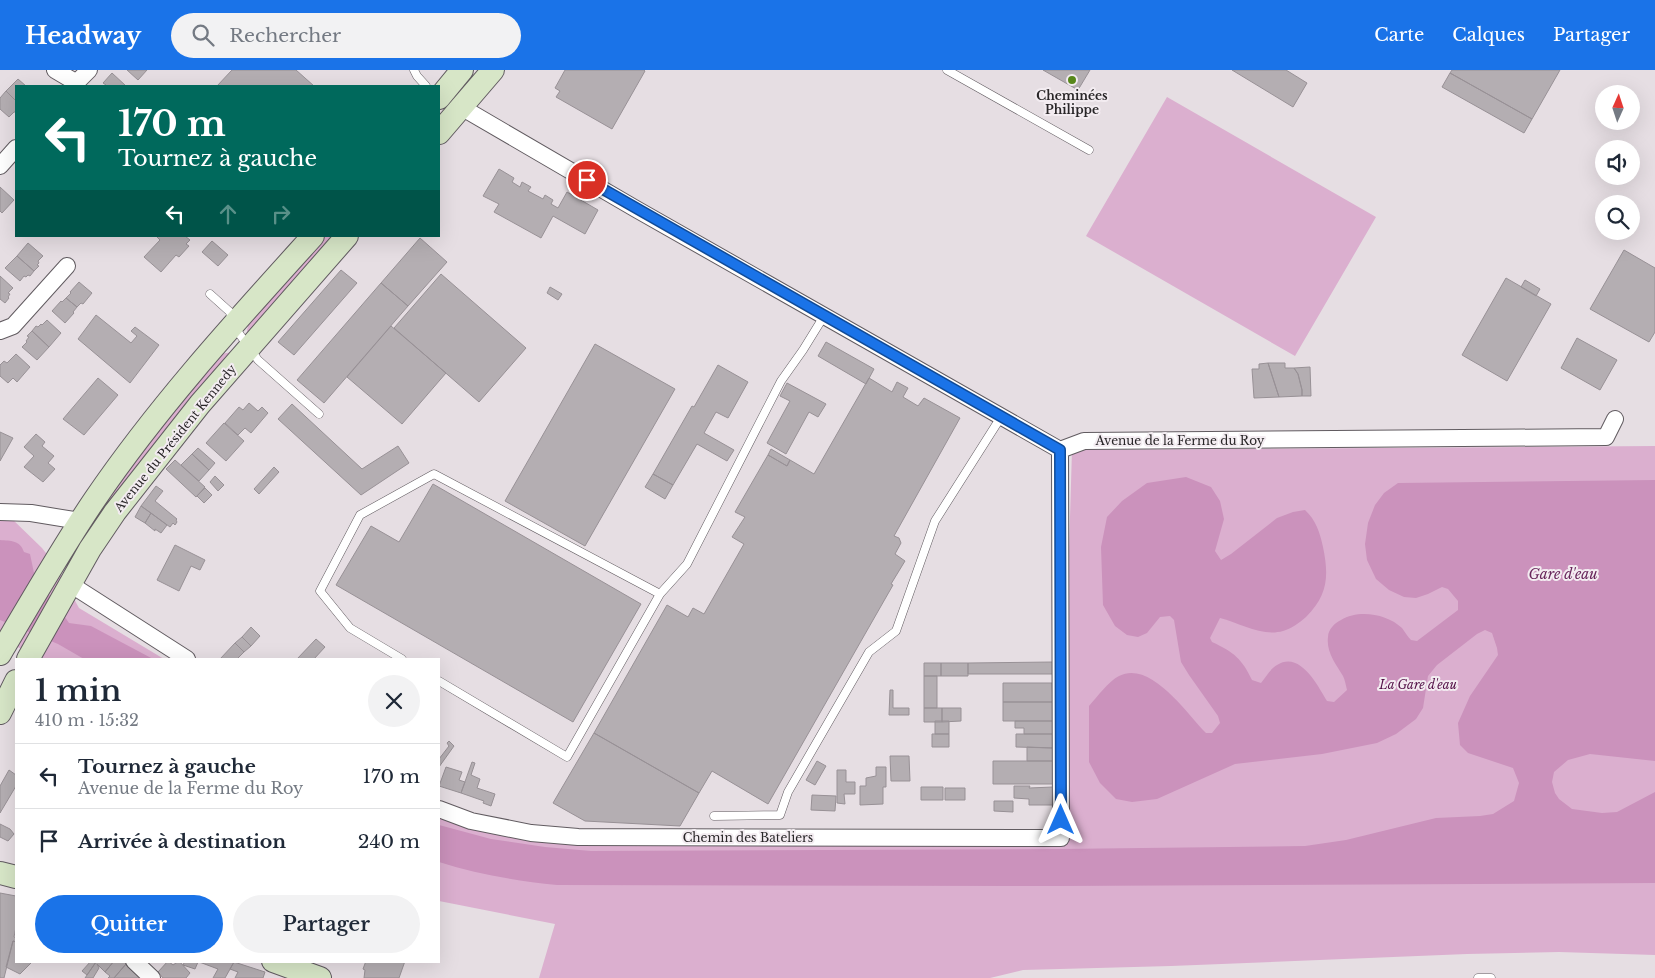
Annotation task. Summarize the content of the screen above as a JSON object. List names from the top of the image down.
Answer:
{
  "streets": {
    "main road": ["Avenue du Président Kennedy"],
    "street": ["Avenue de la Ferme du Roy", "Chemin des Bateliers"]
  },
  "crossings": [
    ["Avenue de la Ferme du Roy", "Chemin des Bateliers"]
  ],
  "water": ["Gare d'eau"],
  "parks": ["La Gare d'eau"],
  "places": ["Cheminées Philippe"],
  "north": "top",
  "page": {
    "header": "Headway",
    "search": "Rechercher",
    "nav": ["Carte", "Calques", "Partager"],
    "turn": ["170 m", "Tournez à gauche"],
    "heading": ["1 min", "410 m · 15:32"],
    "list": [
      {
        "name": "Tournez à gauche",
        "note": "Avenue de la Ferme du Roy",
        "value": "170 m"
      },
      {
        "name": "Arrivée à destination",
        "value": "240 m"
      }
    ],
    "buttons": ["Quitter", "Partager"]
  }
}
